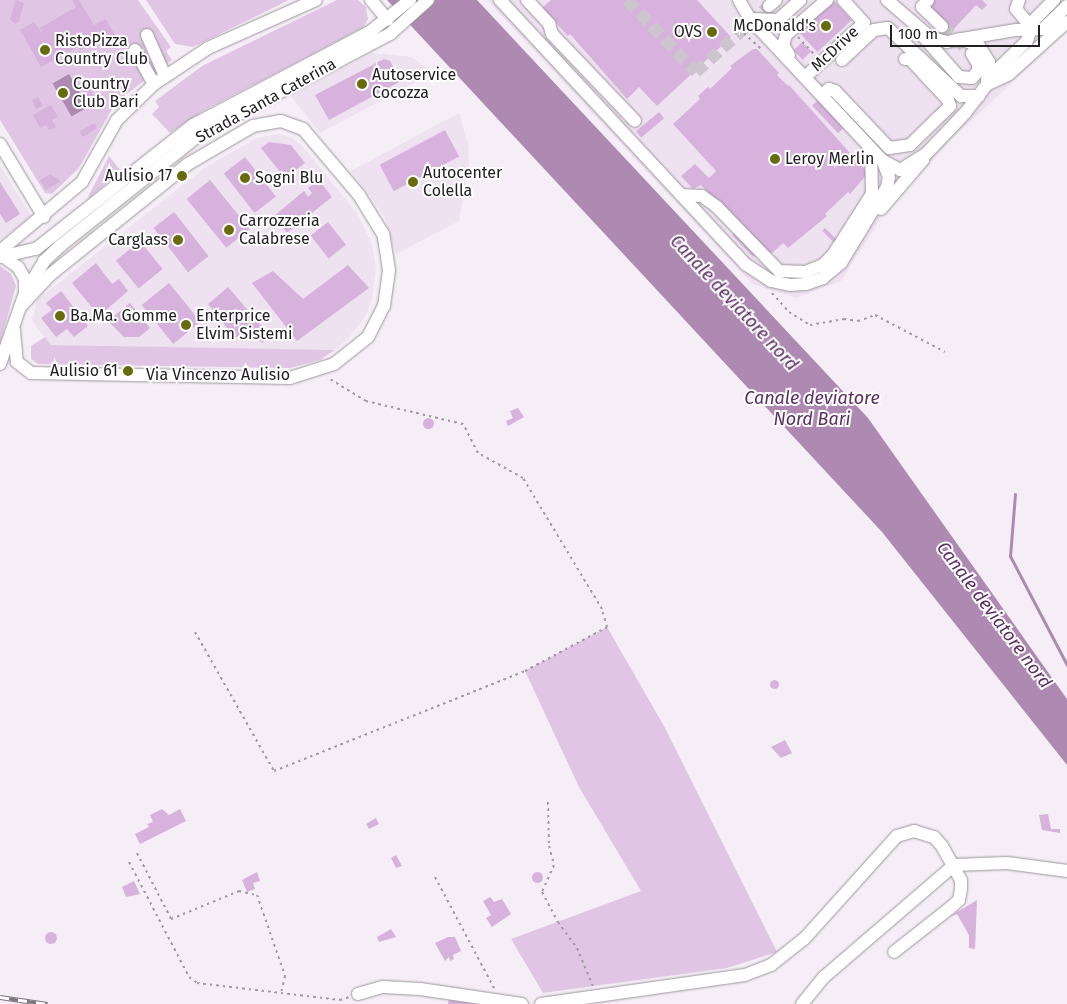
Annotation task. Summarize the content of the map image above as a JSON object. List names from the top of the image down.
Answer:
{
  "streets": {
    "street": ["McDrive", "Strada Santa Caterina", "Via Vincenzo Aulisio"]
  },
  "crossings": [
    ["Strada Santa Caterina", "Via Vincenzo Aulisio"]
  ],
  "water": ["Canale deviatore nord", "Canale deviatore Nord Bari"],
  "places": [
    "McDonald's",
    "OVS",
    "RistoPizza Country Club",
    "Autoservice Cocozza",
    "Country Club Bari",
    "Leroy Merlin",
    "Aulisio 17",
    "Sogni Blu",
    "Autocenter Colella",
    "Carrozzeria Calabrese",
    "Carglass",
    "Ba.Ma. Gomme",
    "Enterprice Elvim Sistemi",
    "Aulisio 61"
  ],
  "scale_bar": "100 m"
}
